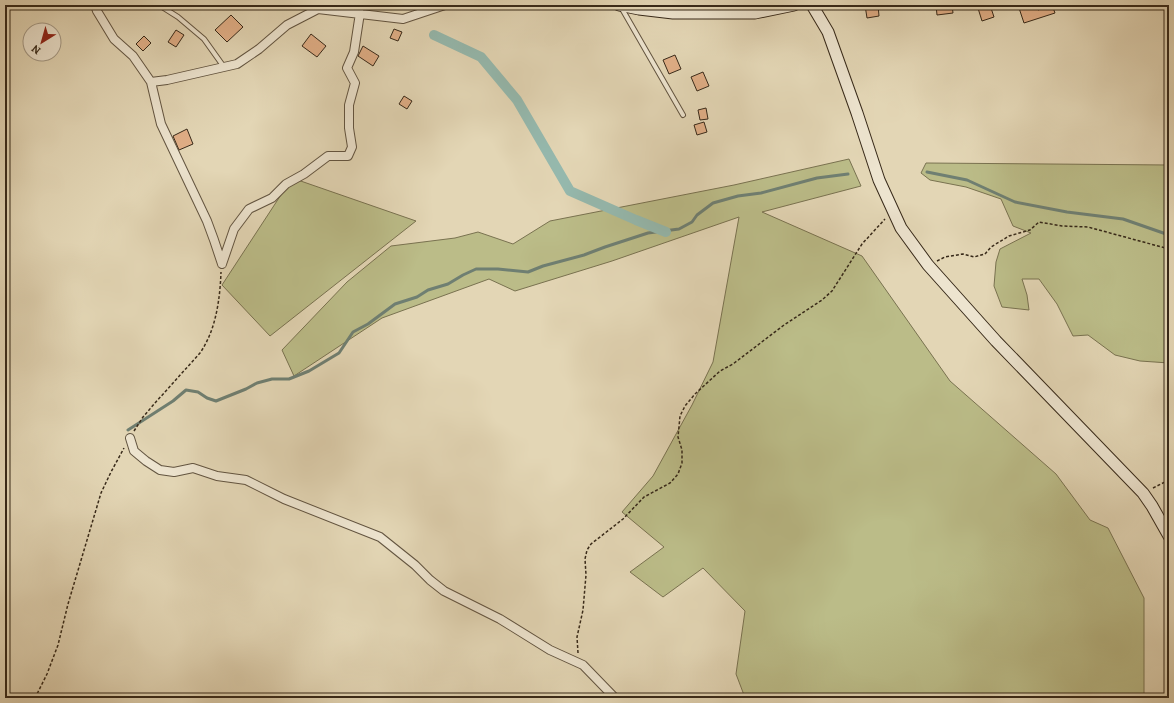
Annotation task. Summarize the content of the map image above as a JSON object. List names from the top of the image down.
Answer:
{
  "north": "bottom left"
}
